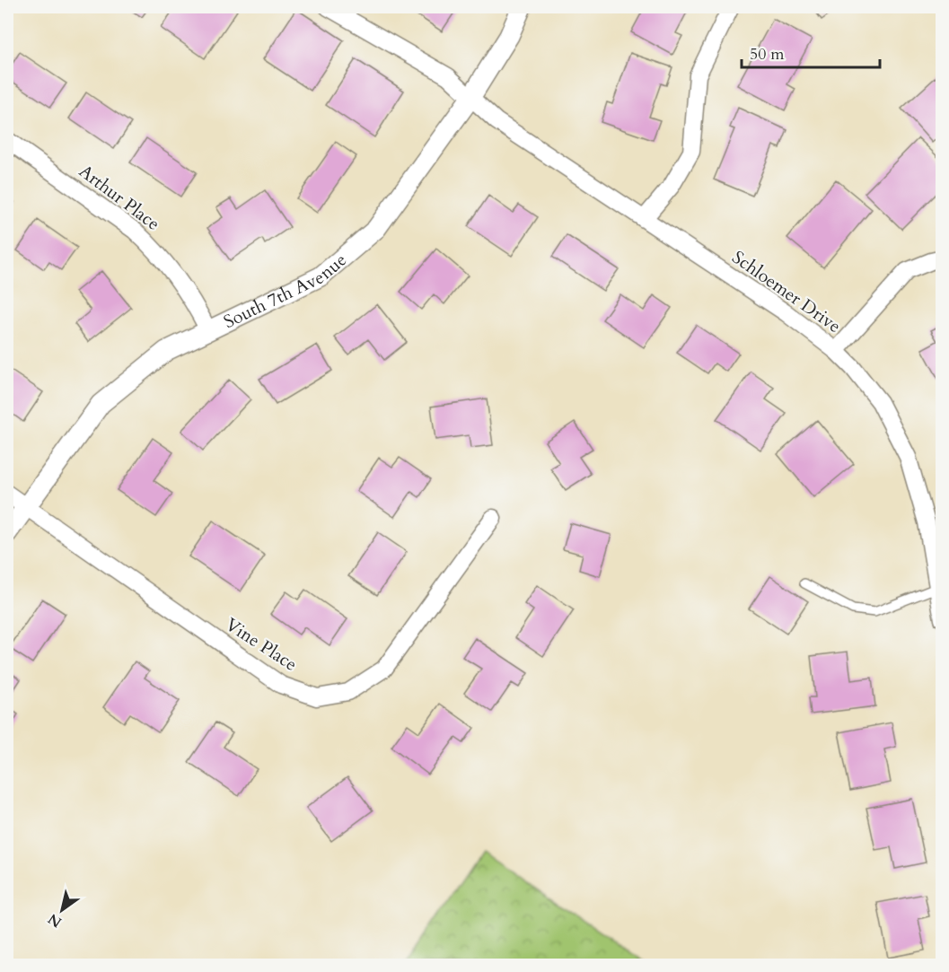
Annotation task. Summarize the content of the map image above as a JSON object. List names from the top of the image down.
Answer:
{
  "streets": {
    "street": [
      "Arthur Place",
      "South 7th Avenue",
      "Schloemer Drive",
      "Vine Place"
    ]
  },
  "crossings": [
    ["Arthur Place", "South 7th Avenue"],
    ["South 7th Avenue", "Schloemer Drive"],
    ["South 7th Avenue", "Vine Place"]
  ],
  "scale_bar": "50 m",
  "north": "bottom left"
}
